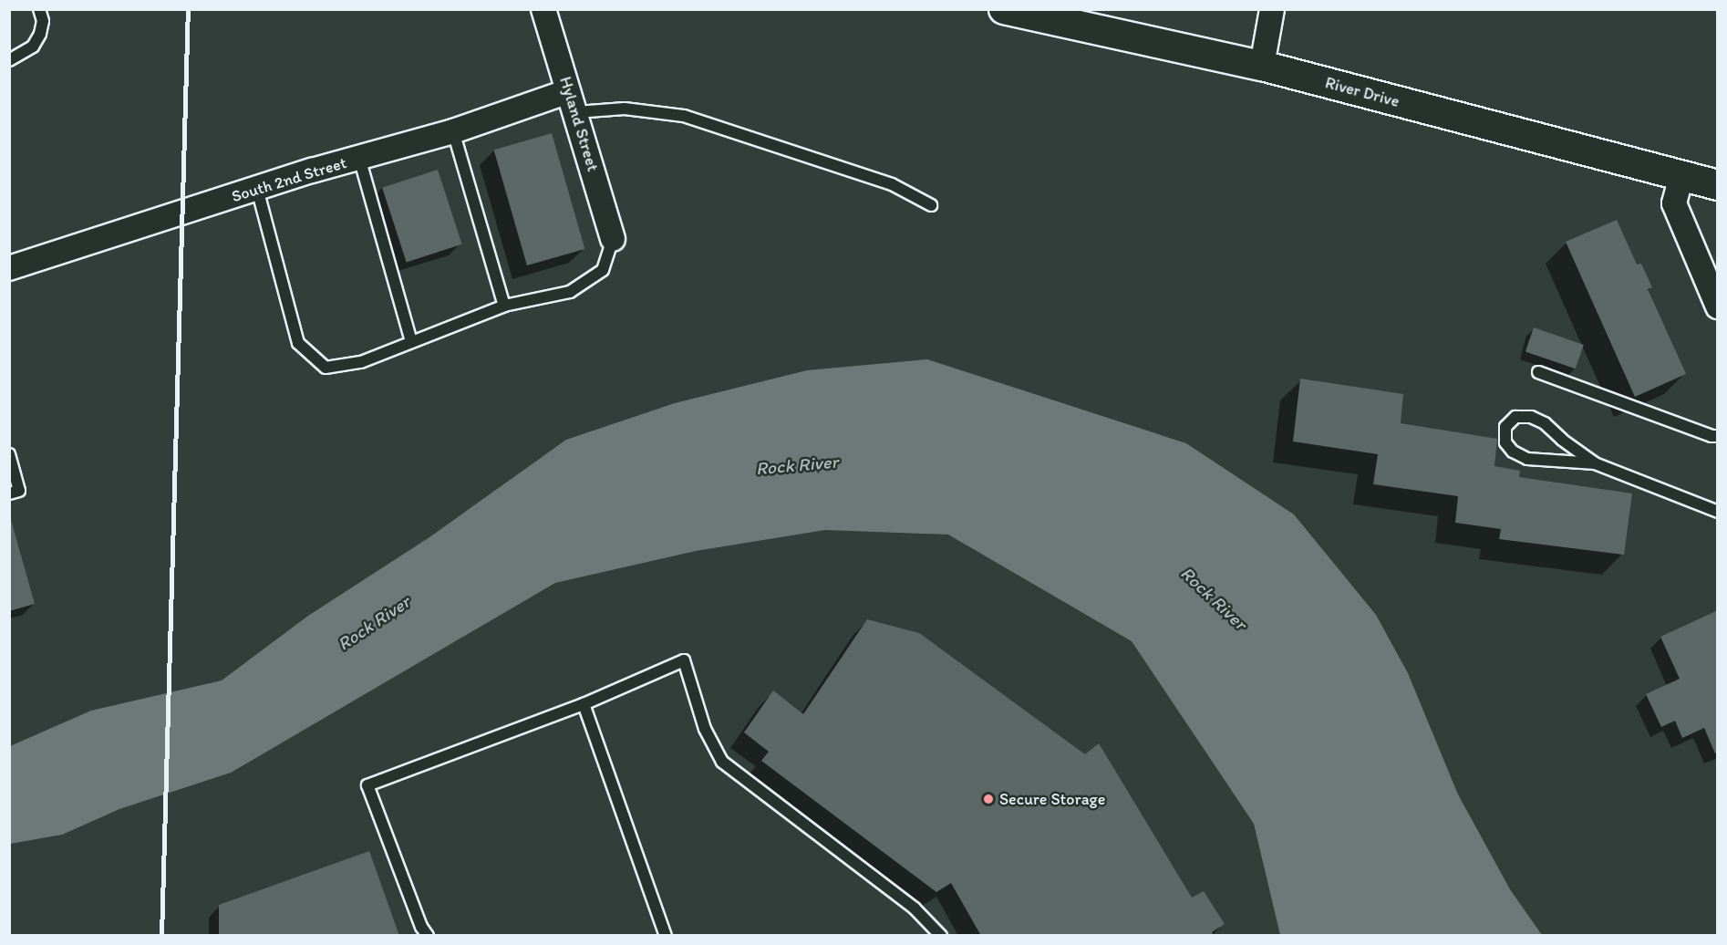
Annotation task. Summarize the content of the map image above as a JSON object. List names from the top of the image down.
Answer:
{
  "streets": {
    "street": ["River Drive", "Hyland Street", "South 2nd Street"]
  },
  "crossings": [
    ["Hyland Street", "South 2nd Street"]
  ],
  "water": ["Rock River"],
  "places": ["Secure Storage"]
}
